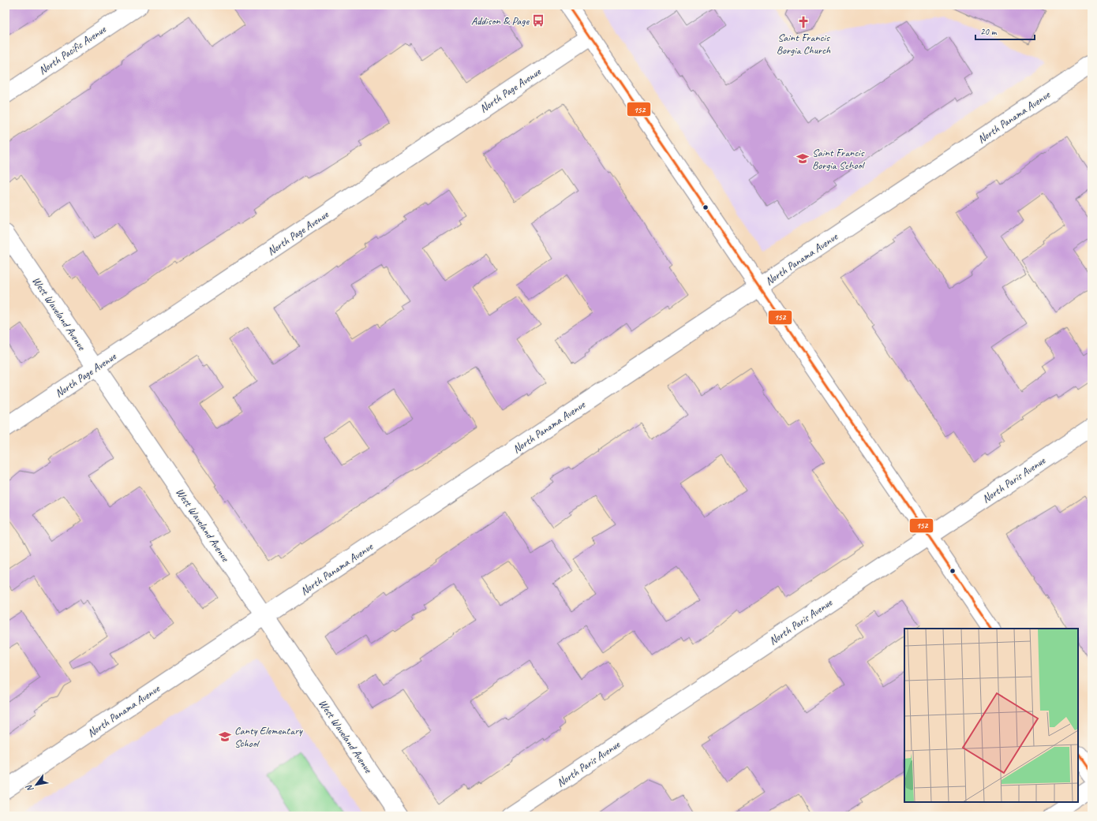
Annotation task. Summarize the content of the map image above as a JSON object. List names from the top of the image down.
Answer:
{
  "streets": {
    "street": [
      "North Pacific Avenue",
      "North Page Avenue",
      "North Panama Avenue",
      "West Waveland Avenue",
      "North Paris Avenue"
    ]
  },
  "crossings": [
    ["North Page Avenue", "West Waveland Avenue"],
    ["North Panama Avenue", "West Waveland Avenue"]
  ],
  "places": {
    "bus stop": ["Addison & Page"],
    "church": ["Saint Francis Borgia Church"],
    "school or university": ["Saint Francis Borgia School", "Canty Elementary School"]
  },
  "lines": ["transit line 152"],
  "scale_bar": "20 m",
  "north": "bottom left"
}
